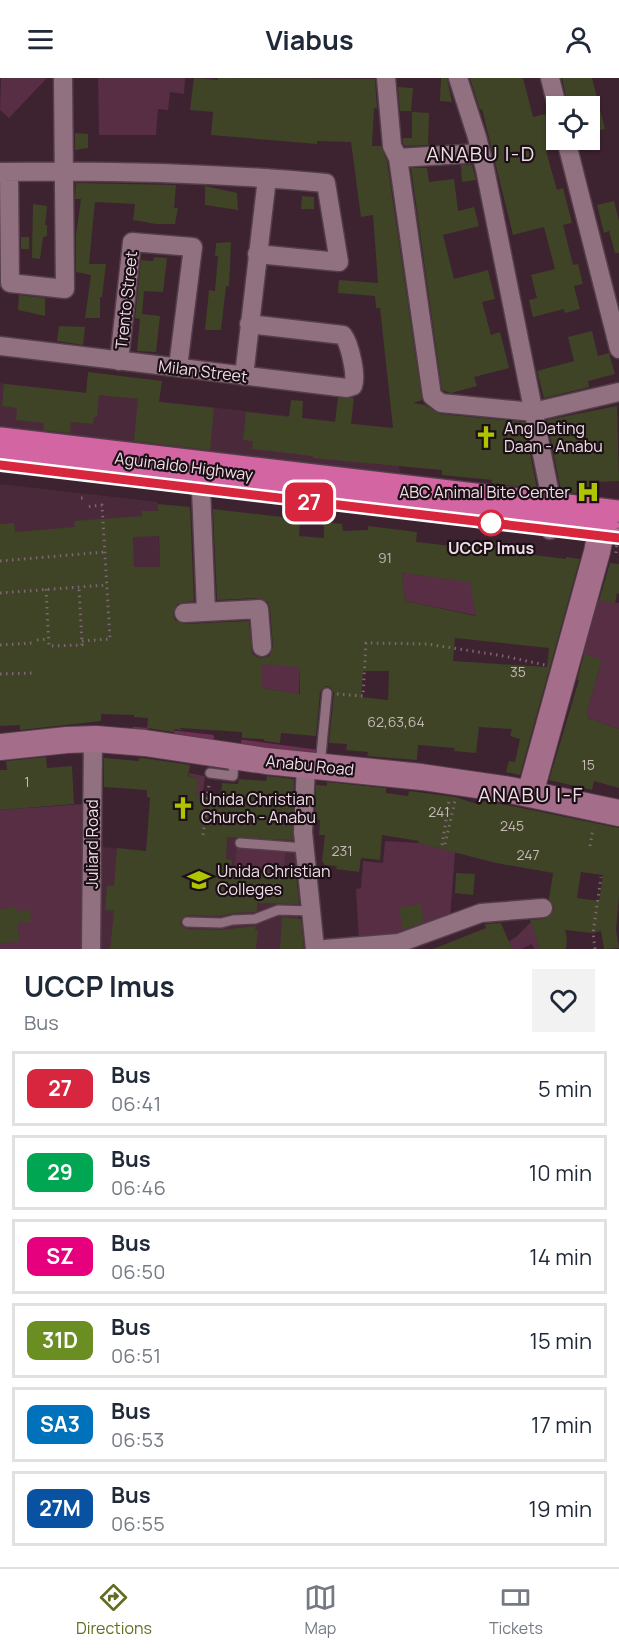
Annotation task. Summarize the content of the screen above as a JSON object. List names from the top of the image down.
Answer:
{
  "streets": {
    "highway": ["Aguinaldo Highway"],
    "street": [
      "Trento Street",
      "Milan Street",
      "Anabu Road",
      "Juliard Road"
    ]
  },
  "crossings": [
    ["Trento Street", "Milan Street"],
    ["Anabu Road", "Juliard Road"]
  ],
  "districts": ["ANABU I-D", "ANABU I-F"],
  "places": {
    "church": ["Ang Dating Daan - Anabu", "Unida Christian Church - Anabu"],
    "hospital": ["ABC Animal Bite Center"],
    "other": ["UCCP Imus"],
    "school or university": ["Unida Christian Colleges"]
  },
  "lines": ["bus line 27"],
  "house_numbers": [
    "91",
    "35",
    "62,63,64",
    "15",
    "1",
    "241",
    "245",
    "231",
    "247"
  ],
  "page": {
    "header": "Viabus",
    "on_map": "27",
    "heading": ["UCCP Imus", "Bus"],
    "list": [
      {
        "mark": "27",
        "name": "Bus",
        "note": "06:41",
        "value": "5 min"
      },
      {
        "mark": "29",
        "name": "Bus",
        "note": "06:46",
        "value": "10 min"
      },
      {
        "mark": "SZ",
        "name": "Bus",
        "note": "06:50",
        "value": "14 min"
      },
      {
        "mark": "31D",
        "name": "Bus",
        "note": "06:51",
        "value": "15 min"
      },
      {
        "mark": "SA3",
        "name": "Bus",
        "note": "06:53",
        "value": "17 min"
      },
      {
        "mark": "27M",
        "name": "Bus",
        "note": "06:55",
        "value": "19 min"
      }
    ],
    "tabs": ["Directions", "Map", "Tickets"]
  }
}
